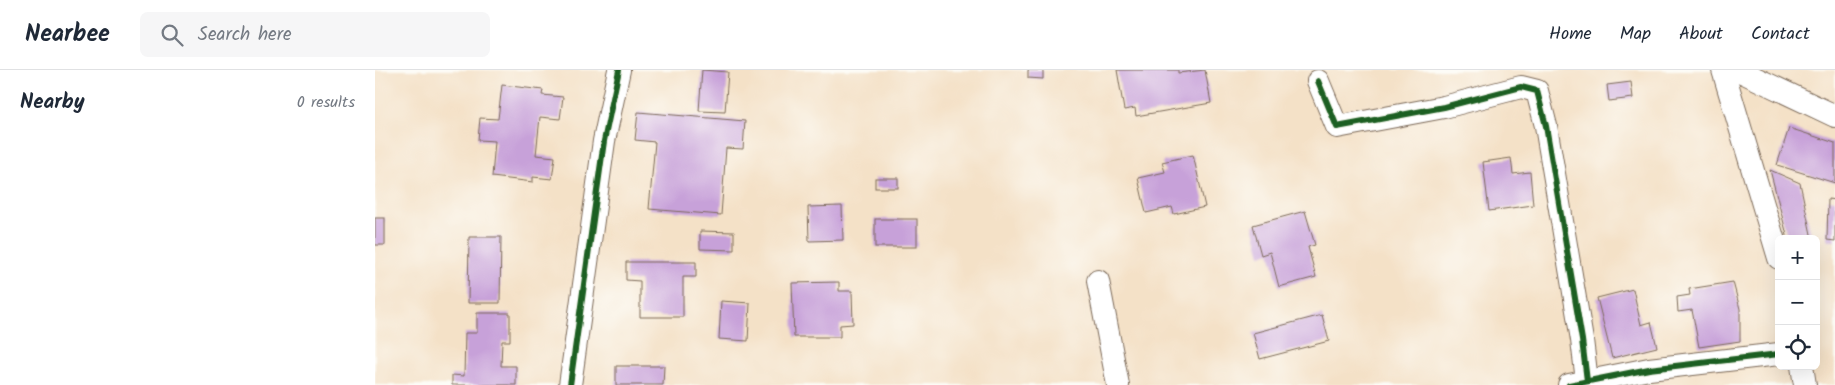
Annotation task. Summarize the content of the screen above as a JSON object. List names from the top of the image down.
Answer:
{
  "page": {
    "header": "Nearbee",
    "search": "Search here",
    "nav": [
      "Home",
      "Map",
      "About",
      "Contact"
    ],
    "heading": ["Nearby", "0 results"],
    "map_buttons": ["+", "−"]
  }
}
